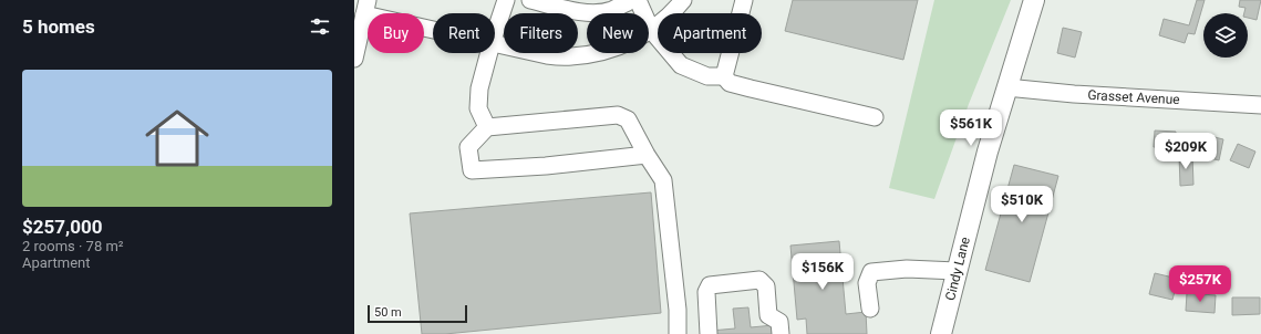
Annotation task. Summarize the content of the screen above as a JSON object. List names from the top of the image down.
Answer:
{
  "streets": {
    "main road": ["Cindy Lane"],
    "street": ["Grasset Avenue"]
  },
  "crossings": [
    ["Grasset Avenue", "Cindy Lane"]
  ],
  "scale_bar": "50 m",
  "page": {
    "heading": "5 homes",
    "chip": [
      "Buy",
      "Rent",
      "Filters",
      "New",
      "Apartment"
    ],
    "list": [
      {
        "name": "$257,000",
        "note": "2 rooms · 78 m² · Apartment"
      }
    ],
    "price": [
      "$561K",
      "$209K",
      "$510K",
      "$156K",
      "$257K"
    ],
    "scale": "50 m"
  }
}
